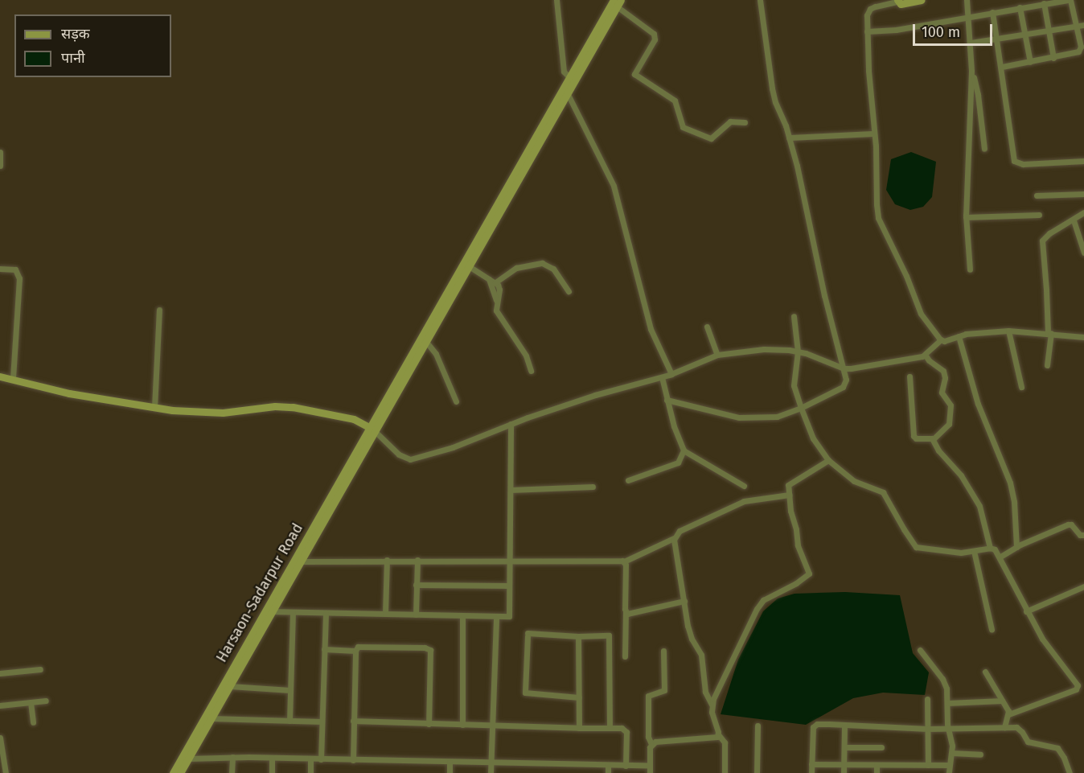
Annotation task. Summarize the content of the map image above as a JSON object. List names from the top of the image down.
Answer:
{
  "streets": {
    "street": ["Harsaon-Sadarpur Road"]
  },
  "legend": ["सड़क", "पानी"],
  "scale_bar": "100 m"
}
